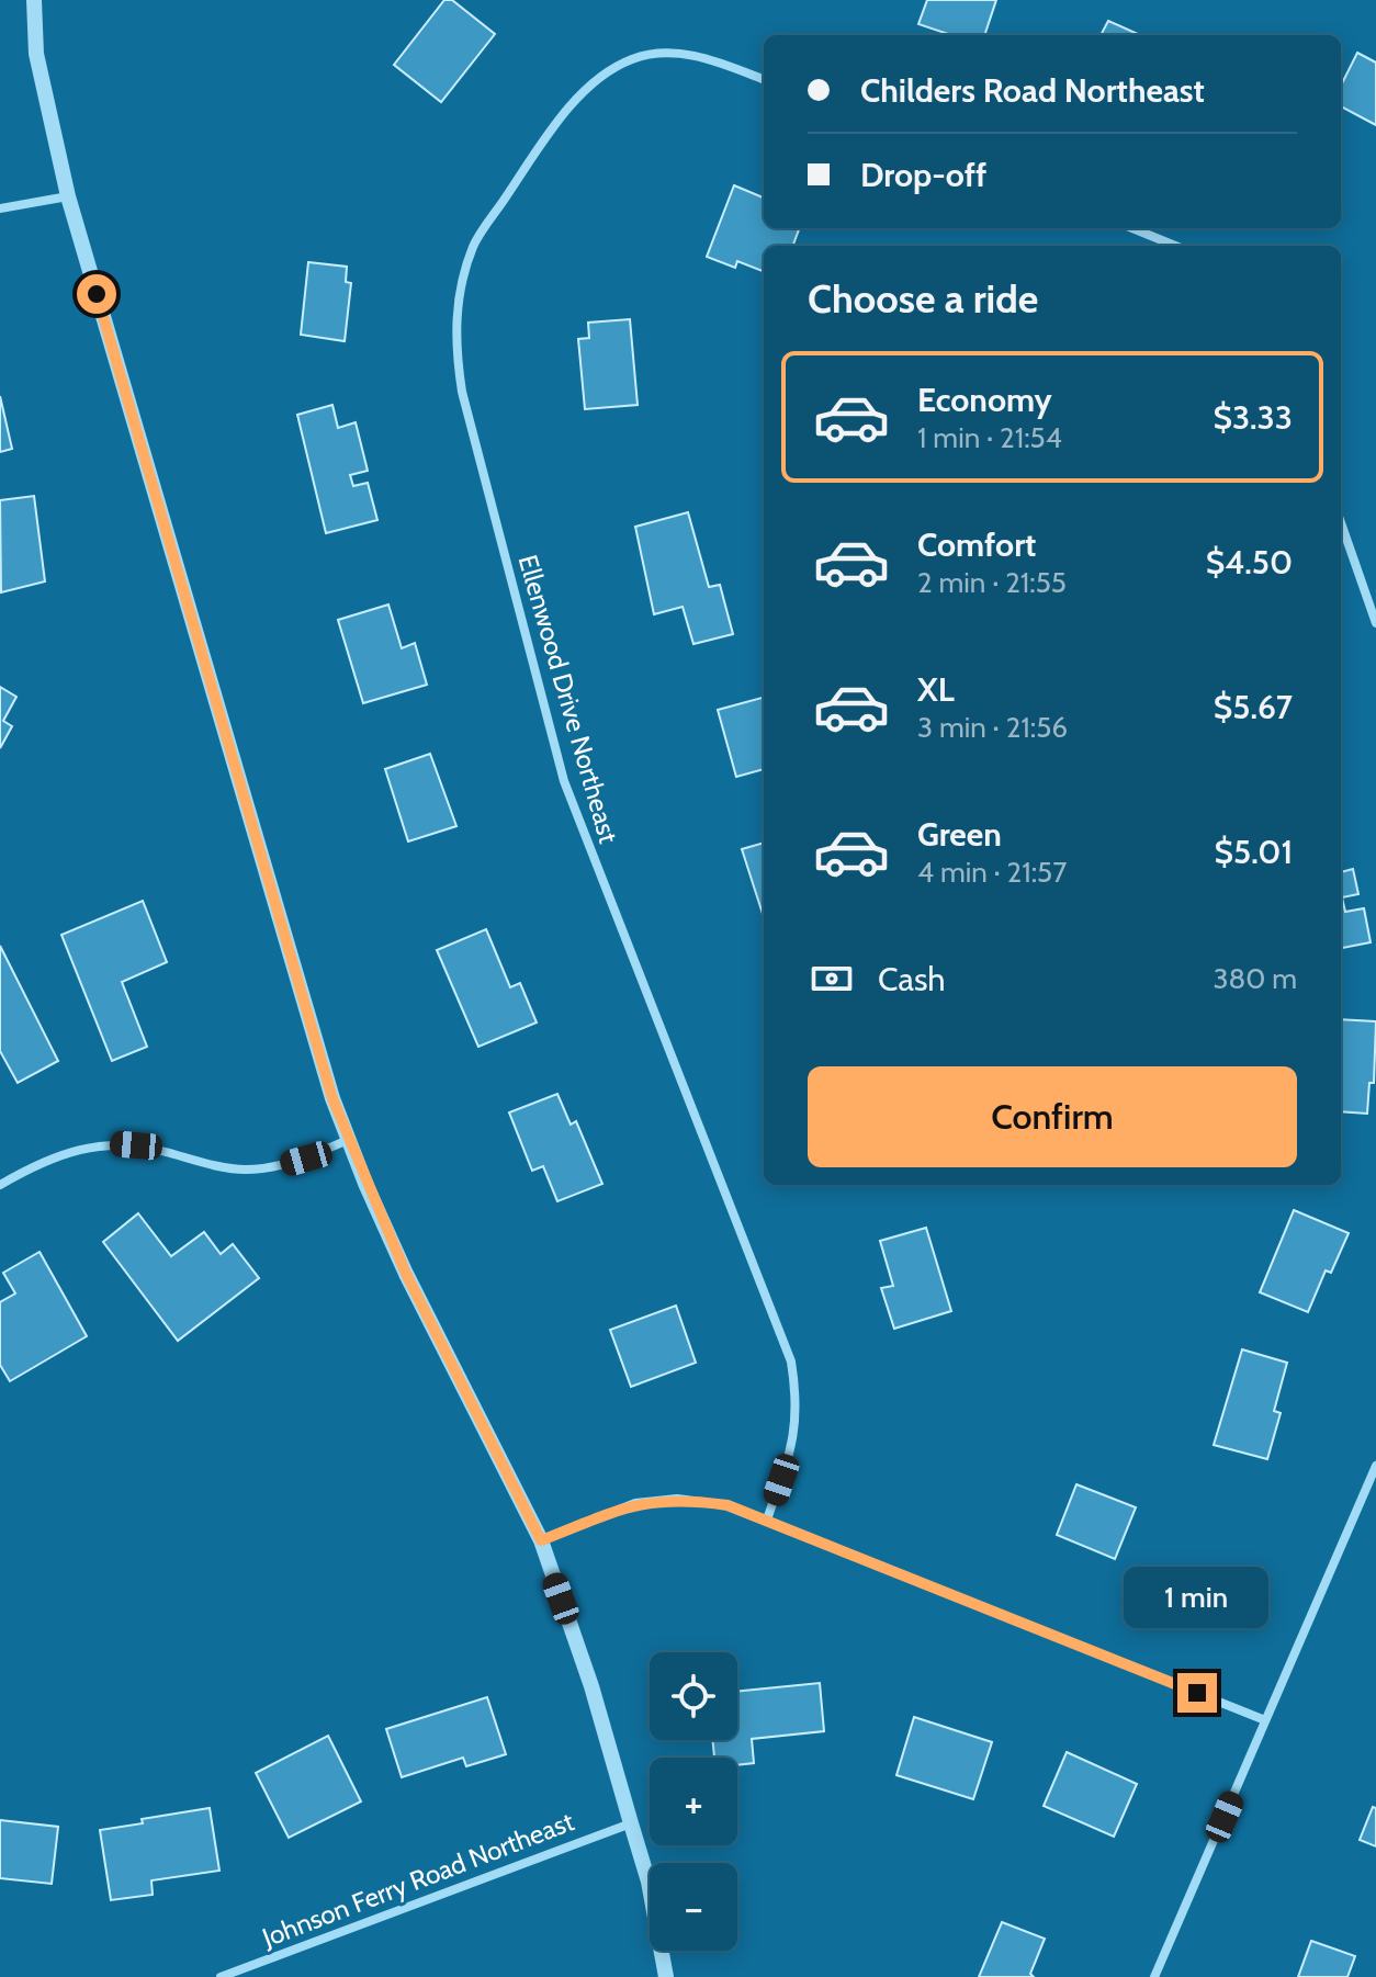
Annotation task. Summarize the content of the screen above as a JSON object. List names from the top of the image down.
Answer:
{
  "streets": {
    "street": ["Ellenwood Drive Northeast", "Johnson Ferry Road Northeast"]
  },
  "page": {
    "banner": ["Childers Road Northeast", "Drop-off"],
    "heading": "Choose a ride",
    "list": [
      {
        "name": "Economy",
        "note": "1 min · 21:54",
        "value": "$3.33"
      },
      {
        "name": "Comfort",
        "note": "2 min · 21:55",
        "value": "$4.50"
      },
      {
        "name": "XL",
        "note": "3 min · 21:56",
        "value": "$5.67"
      },
      {
        "name": "Green",
        "note": "4 min · 21:57",
        "value": "$5.01"
      }
    ],
    "pay": ["Cash", "380 m"],
    "buttons": "Confirm",
    "bubble": "1 min",
    "map_buttons": ["+", "−"]
  }
}
